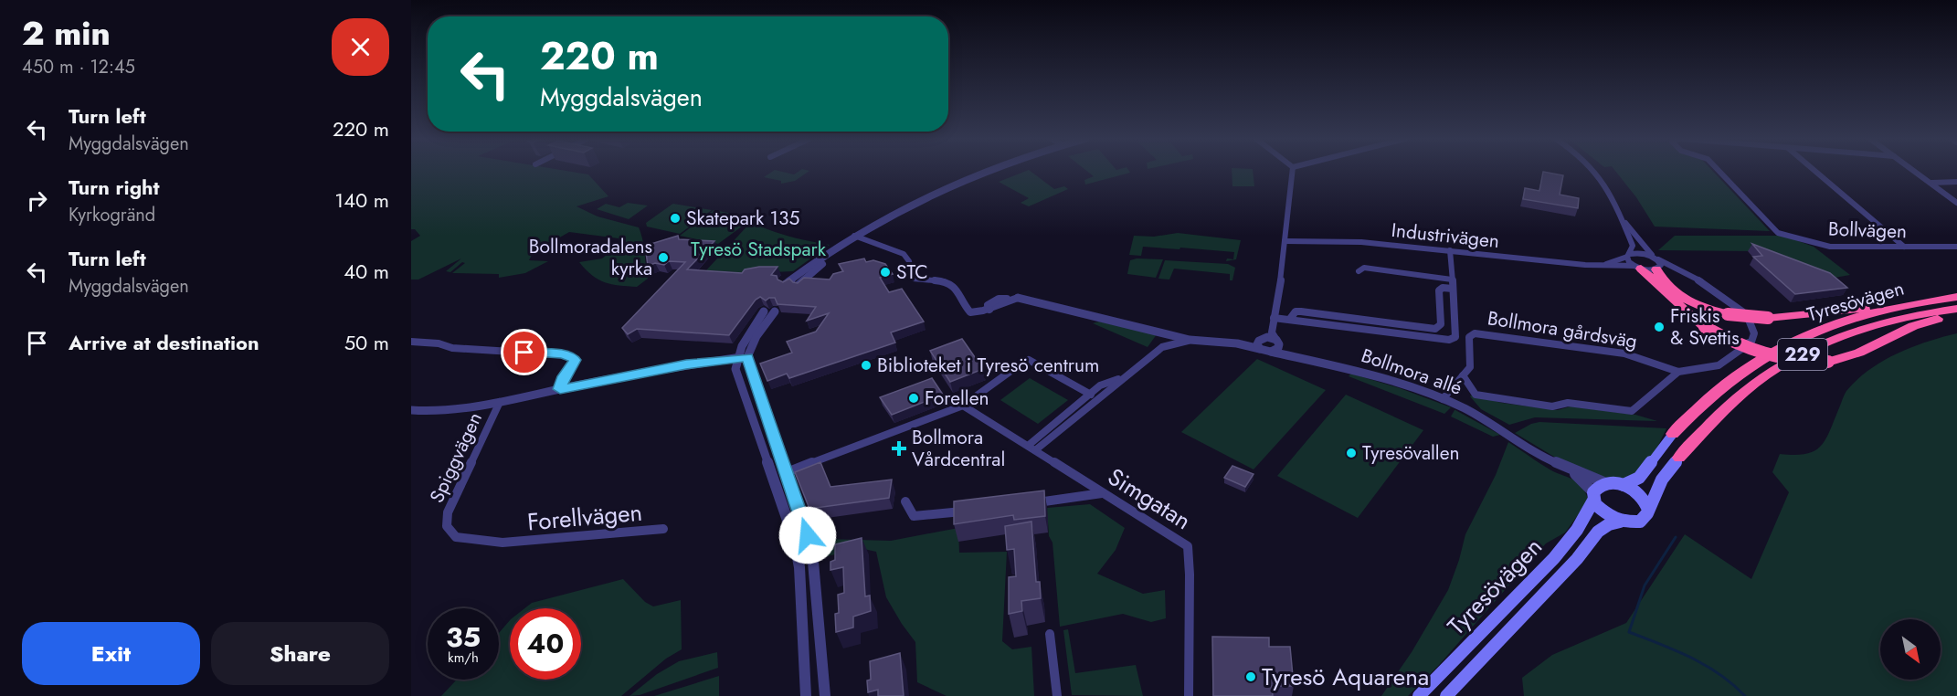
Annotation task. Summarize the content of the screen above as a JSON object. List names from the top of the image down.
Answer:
{
  "streets": {
    "highway": ["Tyresövägen", "229"],
    "street": [
      "Bollvägen",
      "Industrivägen",
      "Bollmora gårdsväg",
      "Bollmora allé",
      "Spiggvägen",
      "Simgatan",
      "Forellvägen"
    ]
  },
  "crossings": [
    ["Tyresövägen", "Bollmora allé"],
    ["Bollmora gårdsväg", "Bollmora allé"],
    ["Spiggvägen", "Forellvägen"]
  ],
  "parks": ["Tyresö Stadspark"],
  "places": {
    "other": [
      "Skatepark 135",
      "Bollmoradalens kyrka",
      "STC",
      "Friskis & Svettis",
      "Biblioteket i Tyresö centrum",
      "Forellen",
      "Tyresövallen",
      "Tyresö Aquarena"
    ],
    "health": ["Bollmora Vårdcentral"]
  },
  "north": "bottom right",
  "page": {
    "heading": ["2 min", "450 m · 12:45"],
    "turn": ["220 m", "Myggdalsvägen"],
    "list": [
      {
        "name": "Turn left",
        "note": "Myggdalsvägen",
        "value": "220 m"
      },
      {
        "name": "Turn right",
        "note": "Kyrkogränd",
        "value": "140 m"
      },
      {
        "name": "Turn left",
        "note": "Myggdalsvägen",
        "value": "40 m"
      },
      {
        "name": "Arrive at destination",
        "value": "50 m"
      }
    ],
    "speed": "35 km/h",
    "limit": "40",
    "buttons": ["Exit", "Share"]
  }
}
